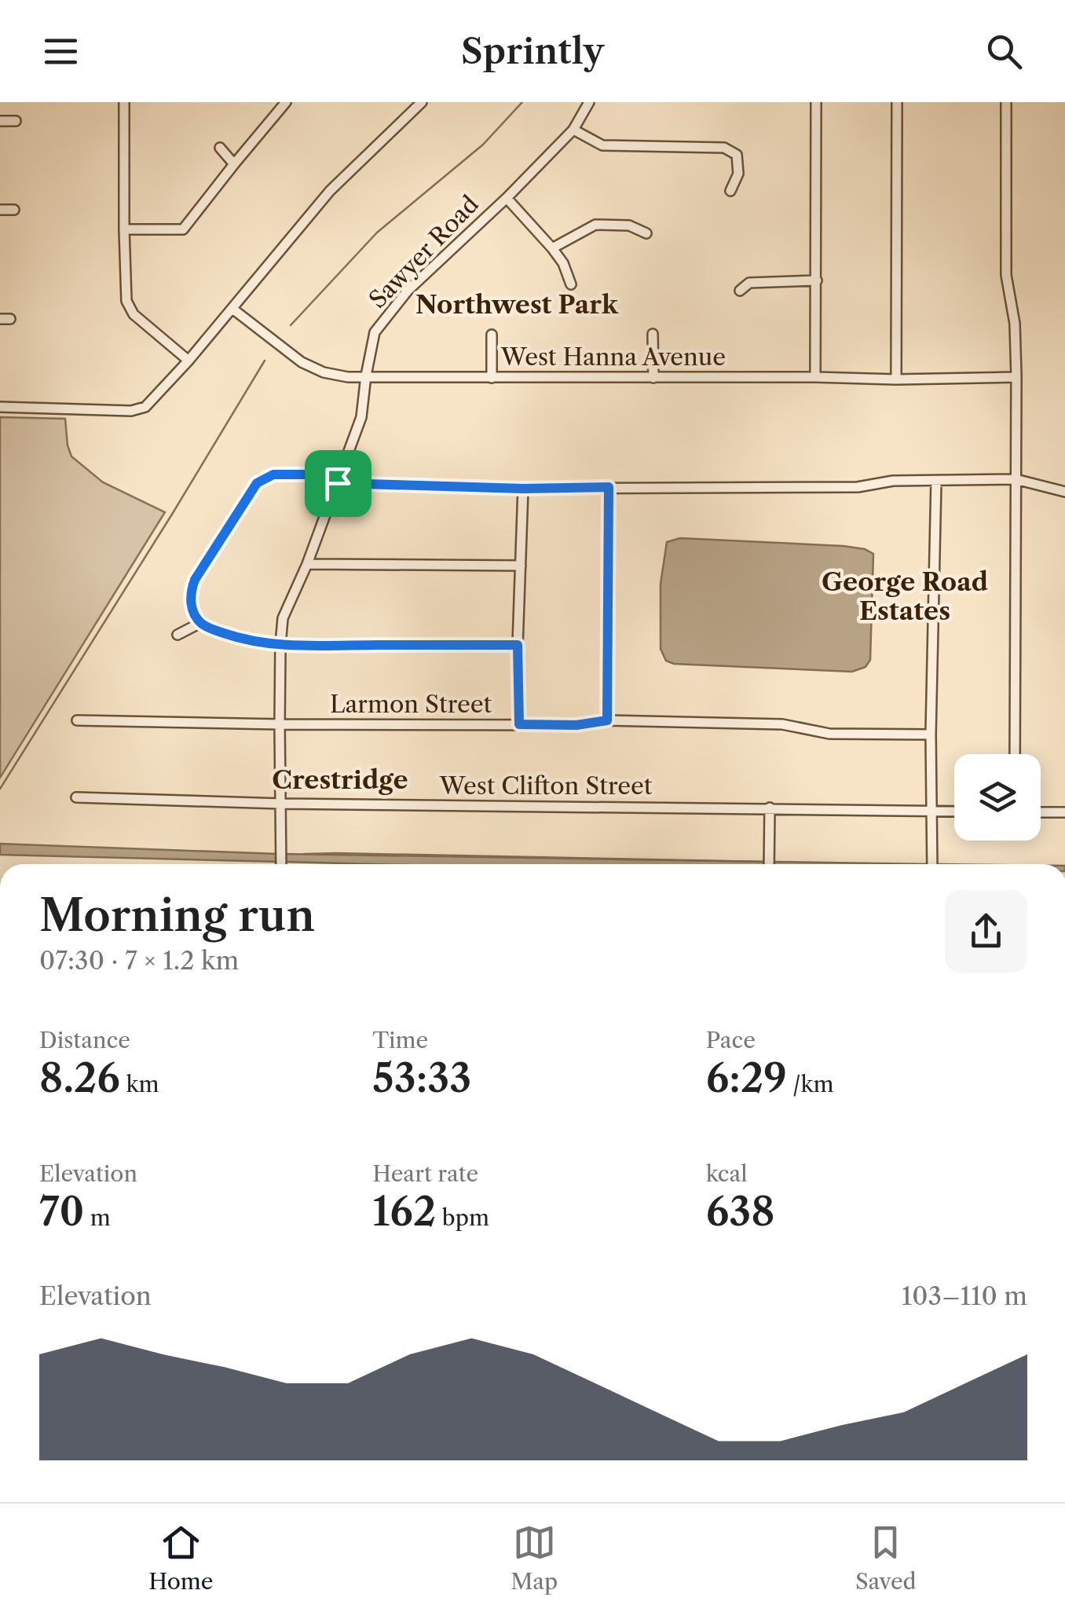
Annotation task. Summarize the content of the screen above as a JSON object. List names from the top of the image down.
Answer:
{
  "streets": {
    "street": [
      "Sawyer Road",
      "West Hanna Avenue",
      "Larmon Street",
      "West Clifton Street"
    ]
  },
  "crossings": [
    ["Sawyer Road", "West Hanna Avenue"],
    ["Sawyer Road", "Larmon Street"],
    ["Sawyer Road", "West Clifton Street"]
  ],
  "districts": ["Northwest Park", "George Road Estates", "Crestridge"],
  "page": {
    "header": "Sprintly",
    "heading": ["Morning run", "07:30 · 7 × 1.2 km"],
    "stats": [
      ["Distance", "8.26 km"],
      ["Time", "53:33"],
      ["Pace", "6:29 /km"],
      ["Elevation", "70 m"],
      ["Heart rate", "162 bpm"],
      ["kcal", "638"]
    ],
    "chart": ["Elevation", "103–110 m"],
    "tabs": ["Home", "Map", "Saved"]
  }
}
